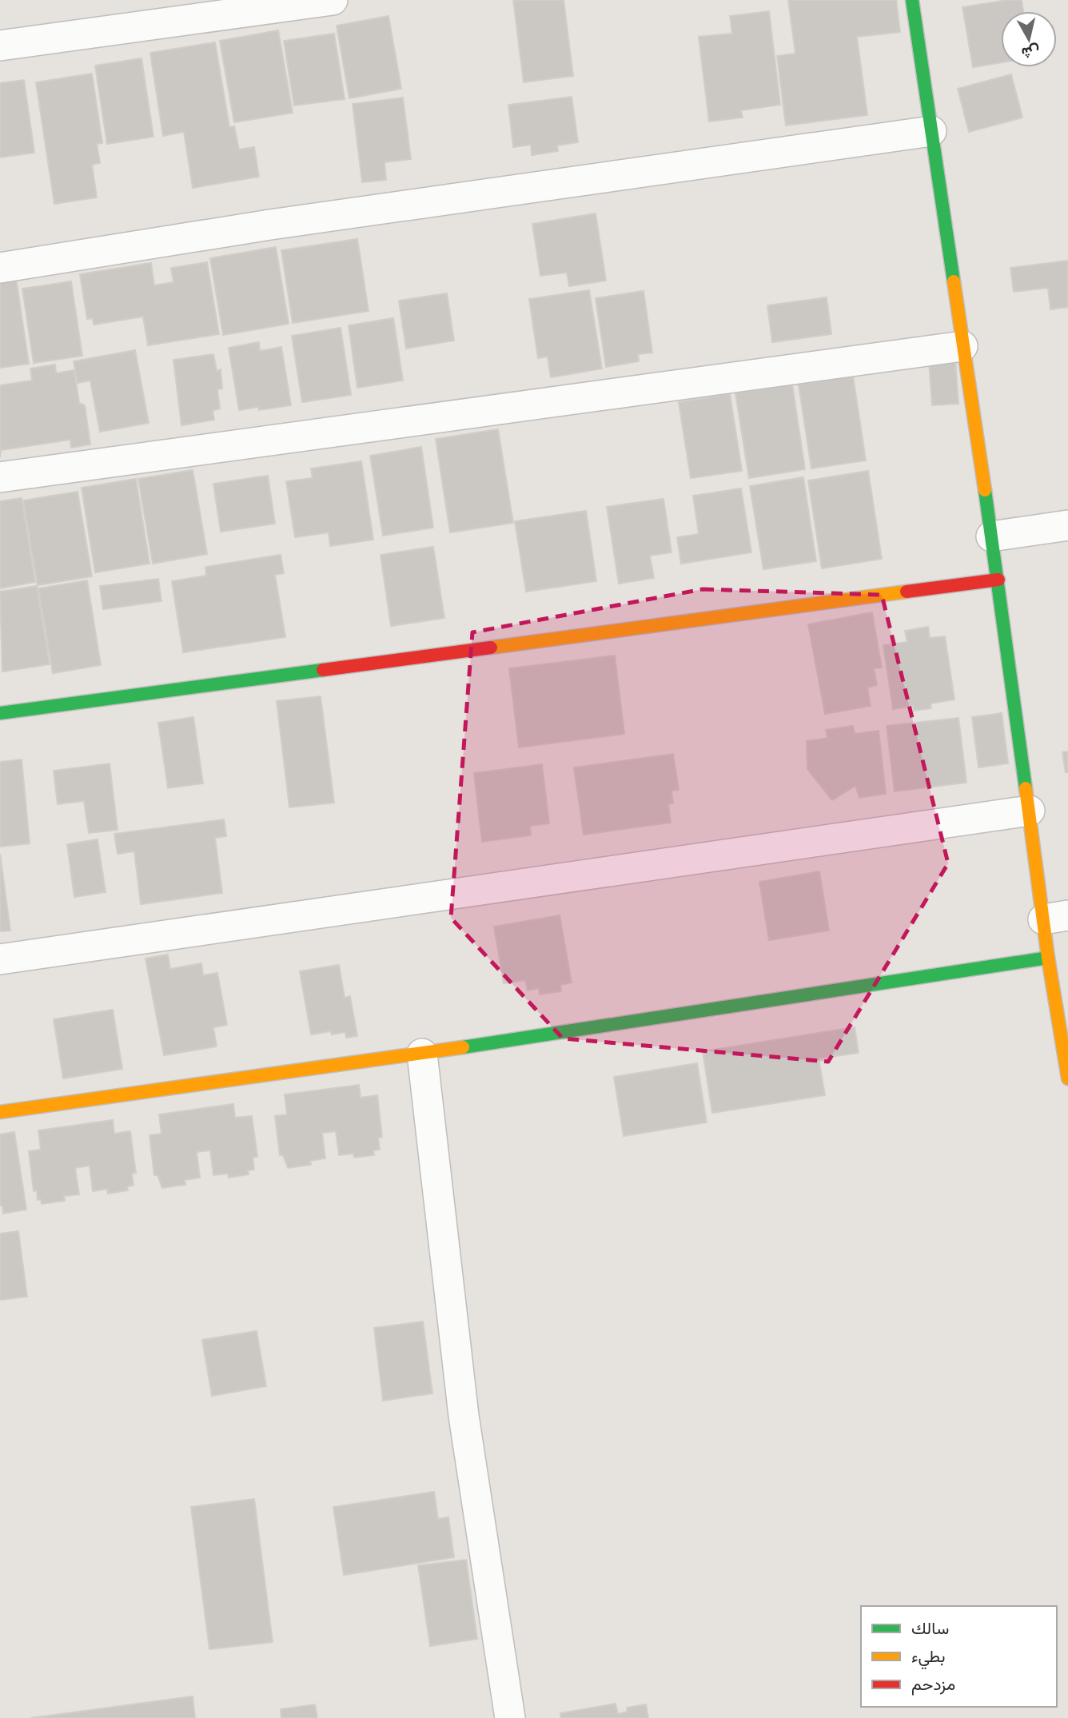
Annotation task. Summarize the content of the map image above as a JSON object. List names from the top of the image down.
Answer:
{
  "legend": ["سالك", "بطيء", "مزدحم"],
  "north": "bottom"
}
